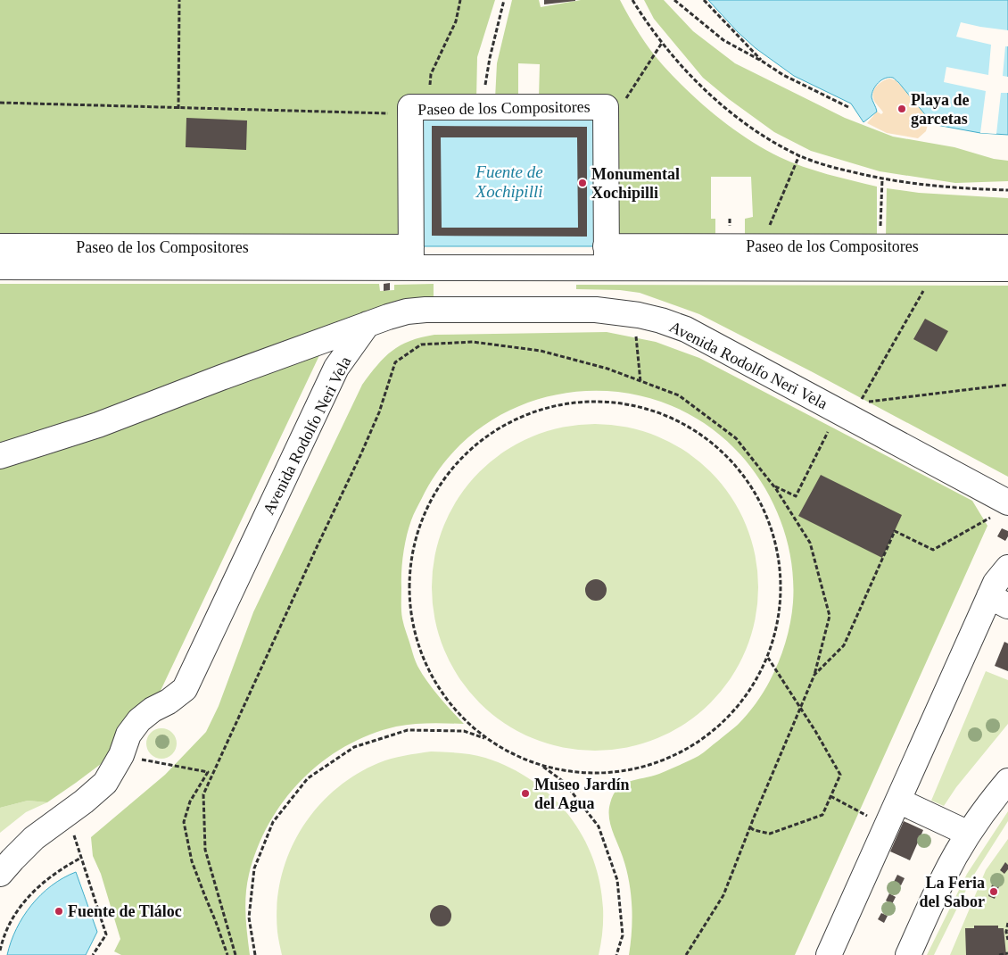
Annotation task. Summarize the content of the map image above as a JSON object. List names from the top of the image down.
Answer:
{
  "streets": {
    "street": ["Paseo de los Compositores", "Avenida Rodolfo Neri Vela"]
  },
  "water": ["Fuente de Xochipilli"],
  "places": [
    "Playa de garcetas",
    "Monumental Xochipilli",
    "Museo Jardín del Agua",
    "La Feria del Sabor",
    "Fuente de Tláloc"
  ]
}
